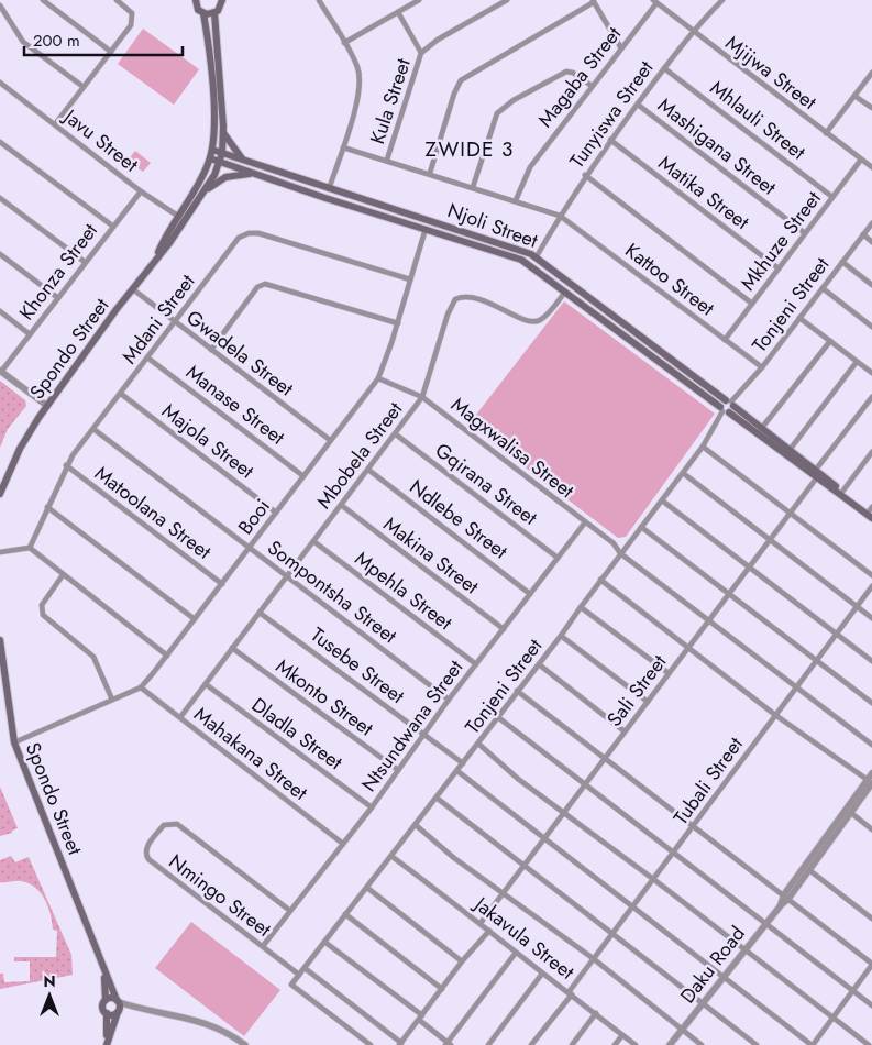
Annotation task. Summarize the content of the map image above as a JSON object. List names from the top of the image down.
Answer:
{
  "streets": {
    "main road": ["Njoli Street", "Spondo Street"],
    "street": [
      "Mjijwa Street",
      "Magaba Street",
      "Kula Street",
      "Tunyiswa Street",
      "Mhlauli Street",
      "Javu Street",
      "Mashigana Street",
      "Matika Street",
      "Mkhuze Street",
      "Khonza Street",
      "Kattoo Street",
      "Tonjeni Street",
      "Mdani Street",
      "Gwadela Street",
      "Manase Street",
      "Majola Street",
      "Magxwalisa Street",
      "Mbobela Street",
      "Gqirana Street",
      "Matoolana Street",
      "Booi",
      "Ndlebe Street",
      "Makina Street",
      "Mpehla Street",
      "Sompontsha Street",
      "Tusebe Street",
      "Sali Street",
      "Mkonto Street",
      "Ntsundwana Street",
      "Dladla Street",
      "Mahakana Street",
      "Tubali Street",
      "Nmingo Street",
      "Jakavula Street",
      "Daku Road"
    ]
  },
  "crossings": [
    ["Mjijwa Street", "Magaba Street"],
    ["Mjijwa Street", "Tunyiswa Street"],
    ["Mjijwa Street", "Mkhuze Street"],
    ["Magaba Street", "Kattoo Street"],
    ["Kula Street", "Kattoo Street"],
    ["Tunyiswa Street", "Mhlauli Street"],
    ["Tunyiswa Street", "Mashigana Street"],
    ["Tunyiswa Street", "Matika Street"],
    ["Tunyiswa Street", "Njoli Street"],
    ["Tunyiswa Street", "Kattoo Street"],
    ["Mhlauli Street", "Mkhuze Street"],
    ["Javu Street", "Khonza Street"],
    ["Javu Street", "Spondo Street"],
    ["Mashigana Street", "Mkhuze Street"],
    ["Matika Street", "Mkhuze Street"],
    ["Njoli Street", "Tonjeni Street"],
    ["Njoli Street", "Spondo Street"],
    ["Njoli Street", "Mbobela Street"],
    ["Njoli Street", "Booi"],
    ["Njoli Street", "Sali Street"],
    ["Mkhuze Street", "Kattoo Street"],
    ["Kattoo Street", "Tonjeni Street"],
    ["Tonjeni Street", "Magxwalisa Street"],
    ["Tonjeni Street", "Tusebe Street"],
    ["Tonjeni Street", "Nmingo Street"],
    ["Tonjeni Street", "Jakavula Street"],
    ["Mdani Street", "Gwadela Street"],
    ["Mdani Street", "Manase Street"],
    ["Mdani Street", "Majola Street"],
    ["Mdani Street", "Matoolana Street"],
    ["Mdani Street", "Booi"],
    ["Mdani Street", "Sompontsha Street"],
    ["Spondo Street", "Gwadela Street"],
    ["Spondo Street", "Booi"],
    ["Gwadela Street", "Booi"],
    ["Manase Street", "Booi"],
    ["Majola Street", "Booi"],
    ["Magxwalisa Street", "Mbobela Street"],
    ["Magxwalisa Street", "Booi"],
    ["Magxwalisa Street", "Sali Street"],
    ["Magxwalisa Street", "Ntsundwana Street"],
    ["Magxwalisa Street", "Tubali Street"],
    ["Mbobela Street", "Gqirana Street"],
    ["Mbobela Street", "Ndlebe Street"],
    ["Mbobela Street", "Makina Street"],
    ["Mbobela Street", "Mpehla Street"],
    ["Mbobela Street", "Sompontsha Street"],
    ["Mbobela Street", "Tusebe Street"],
    ["Mbobela Street", "Mkonto Street"],
    ["Mbobela Street", "Dladla Street"],
    ["Mbobela Street", "Mahakana Street"],
    ["Gqirana Street", "Ntsundwana Street"],
    ["Matoolana Street", "Booi"],
    ["Booi", "Sompontsha Street"],
    ["Booi", "Mahakana Street"],
    ["Ndlebe Street", "Ntsundwana Street"],
    ["Makina Street", "Ntsundwana Street"],
    ["Mpehla Street", "Ntsundwana Street"],
    ["Sompontsha Street", "Ntsundwana Street"],
    ["Tusebe Street", "Ntsundwana Street"],
    ["Sali Street", "Jakavula Street"],
    ["Mkonto Street", "Ntsundwana Street"],
    ["Ntsundwana Street", "Dladla Street"],
    ["Ntsundwana Street", "Mahakana Street"],
    ["Ntsundwana Street", "Nmingo Street"],
    ["Tubali Street", "Jakavula Street"]
  ],
  "districts": ["ZWIDE 3"],
  "scale_bar": "200 m",
  "north": "top"
}
